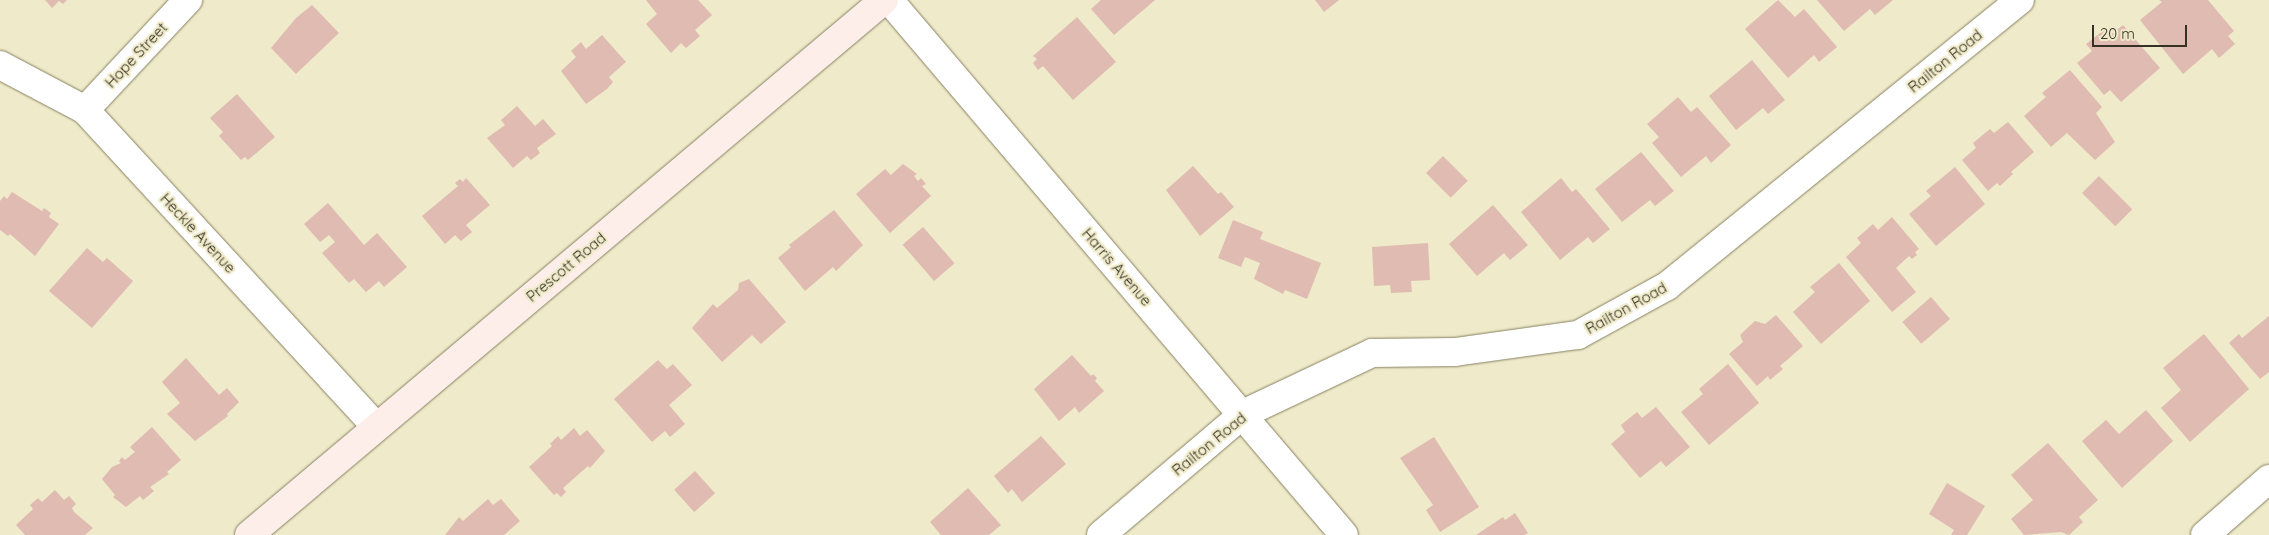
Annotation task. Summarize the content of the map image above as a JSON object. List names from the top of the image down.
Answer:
{
  "streets": {
    "main road": ["Prescott Road"],
    "street": [
      "Hope Street",
      "Railton Road",
      "Heckle Avenue",
      "Harris Avenue"
    ]
  },
  "crossings": [
    ["Hope Street", "Heckle Avenue"],
    ["Railton Road", "Harris Avenue"],
    ["Heckle Avenue", "Prescott Road"]
  ],
  "scale_bar": "20 m"
}
